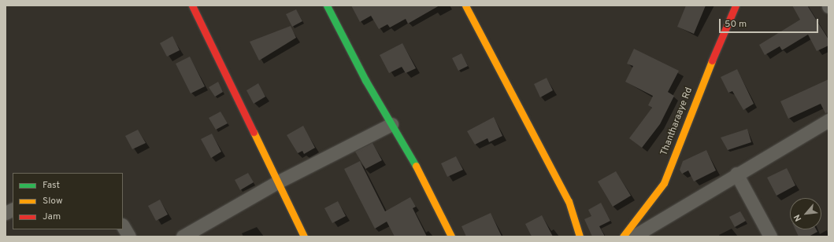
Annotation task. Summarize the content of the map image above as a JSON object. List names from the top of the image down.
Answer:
{
  "streets": {
    "street": ["Thantharaaye Rd"]
  },
  "legend": ["Fast", "Slow", "Jam"],
  "scale_bar": "50 m",
  "north": "bottom left"
}
